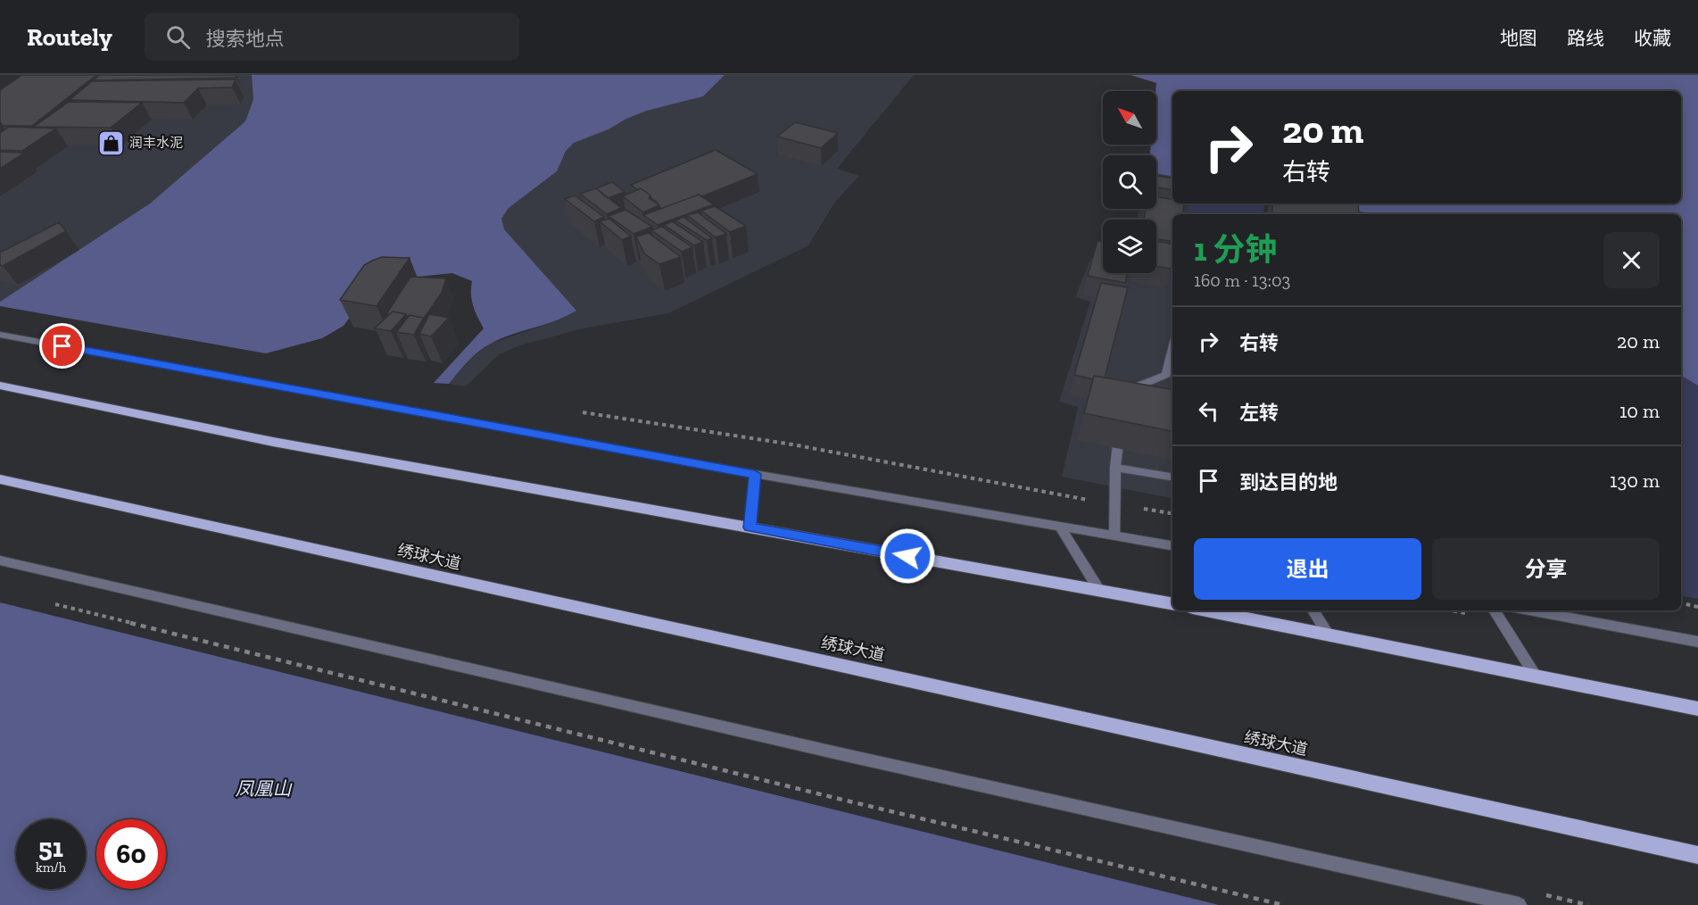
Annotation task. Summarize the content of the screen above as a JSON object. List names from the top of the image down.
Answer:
{
  "streets": {
    "main road": ["绣球大道"]
  },
  "parks": ["凤凰山"],
  "places": {
    "shop": ["润丰水泥"]
  },
  "north": "top left",
  "page": {
    "header": "Routely",
    "search": "搜索地点",
    "nav": ["地图", "路线", "收藏"],
    "turn": ["20 m", "右转"],
    "heading": ["1 分钟", "160 m · 13:03"],
    "list": [
      {
        "name": "右转",
        "value": "20 m"
      },
      {
        "name": "左转",
        "value": "10 m"
      },
      {
        "name": "到达目的地",
        "value": "130 m"
      }
    ],
    "buttons": ["退出", "分享"],
    "speed": "51 km/h",
    "limit": "60"
  }
}
